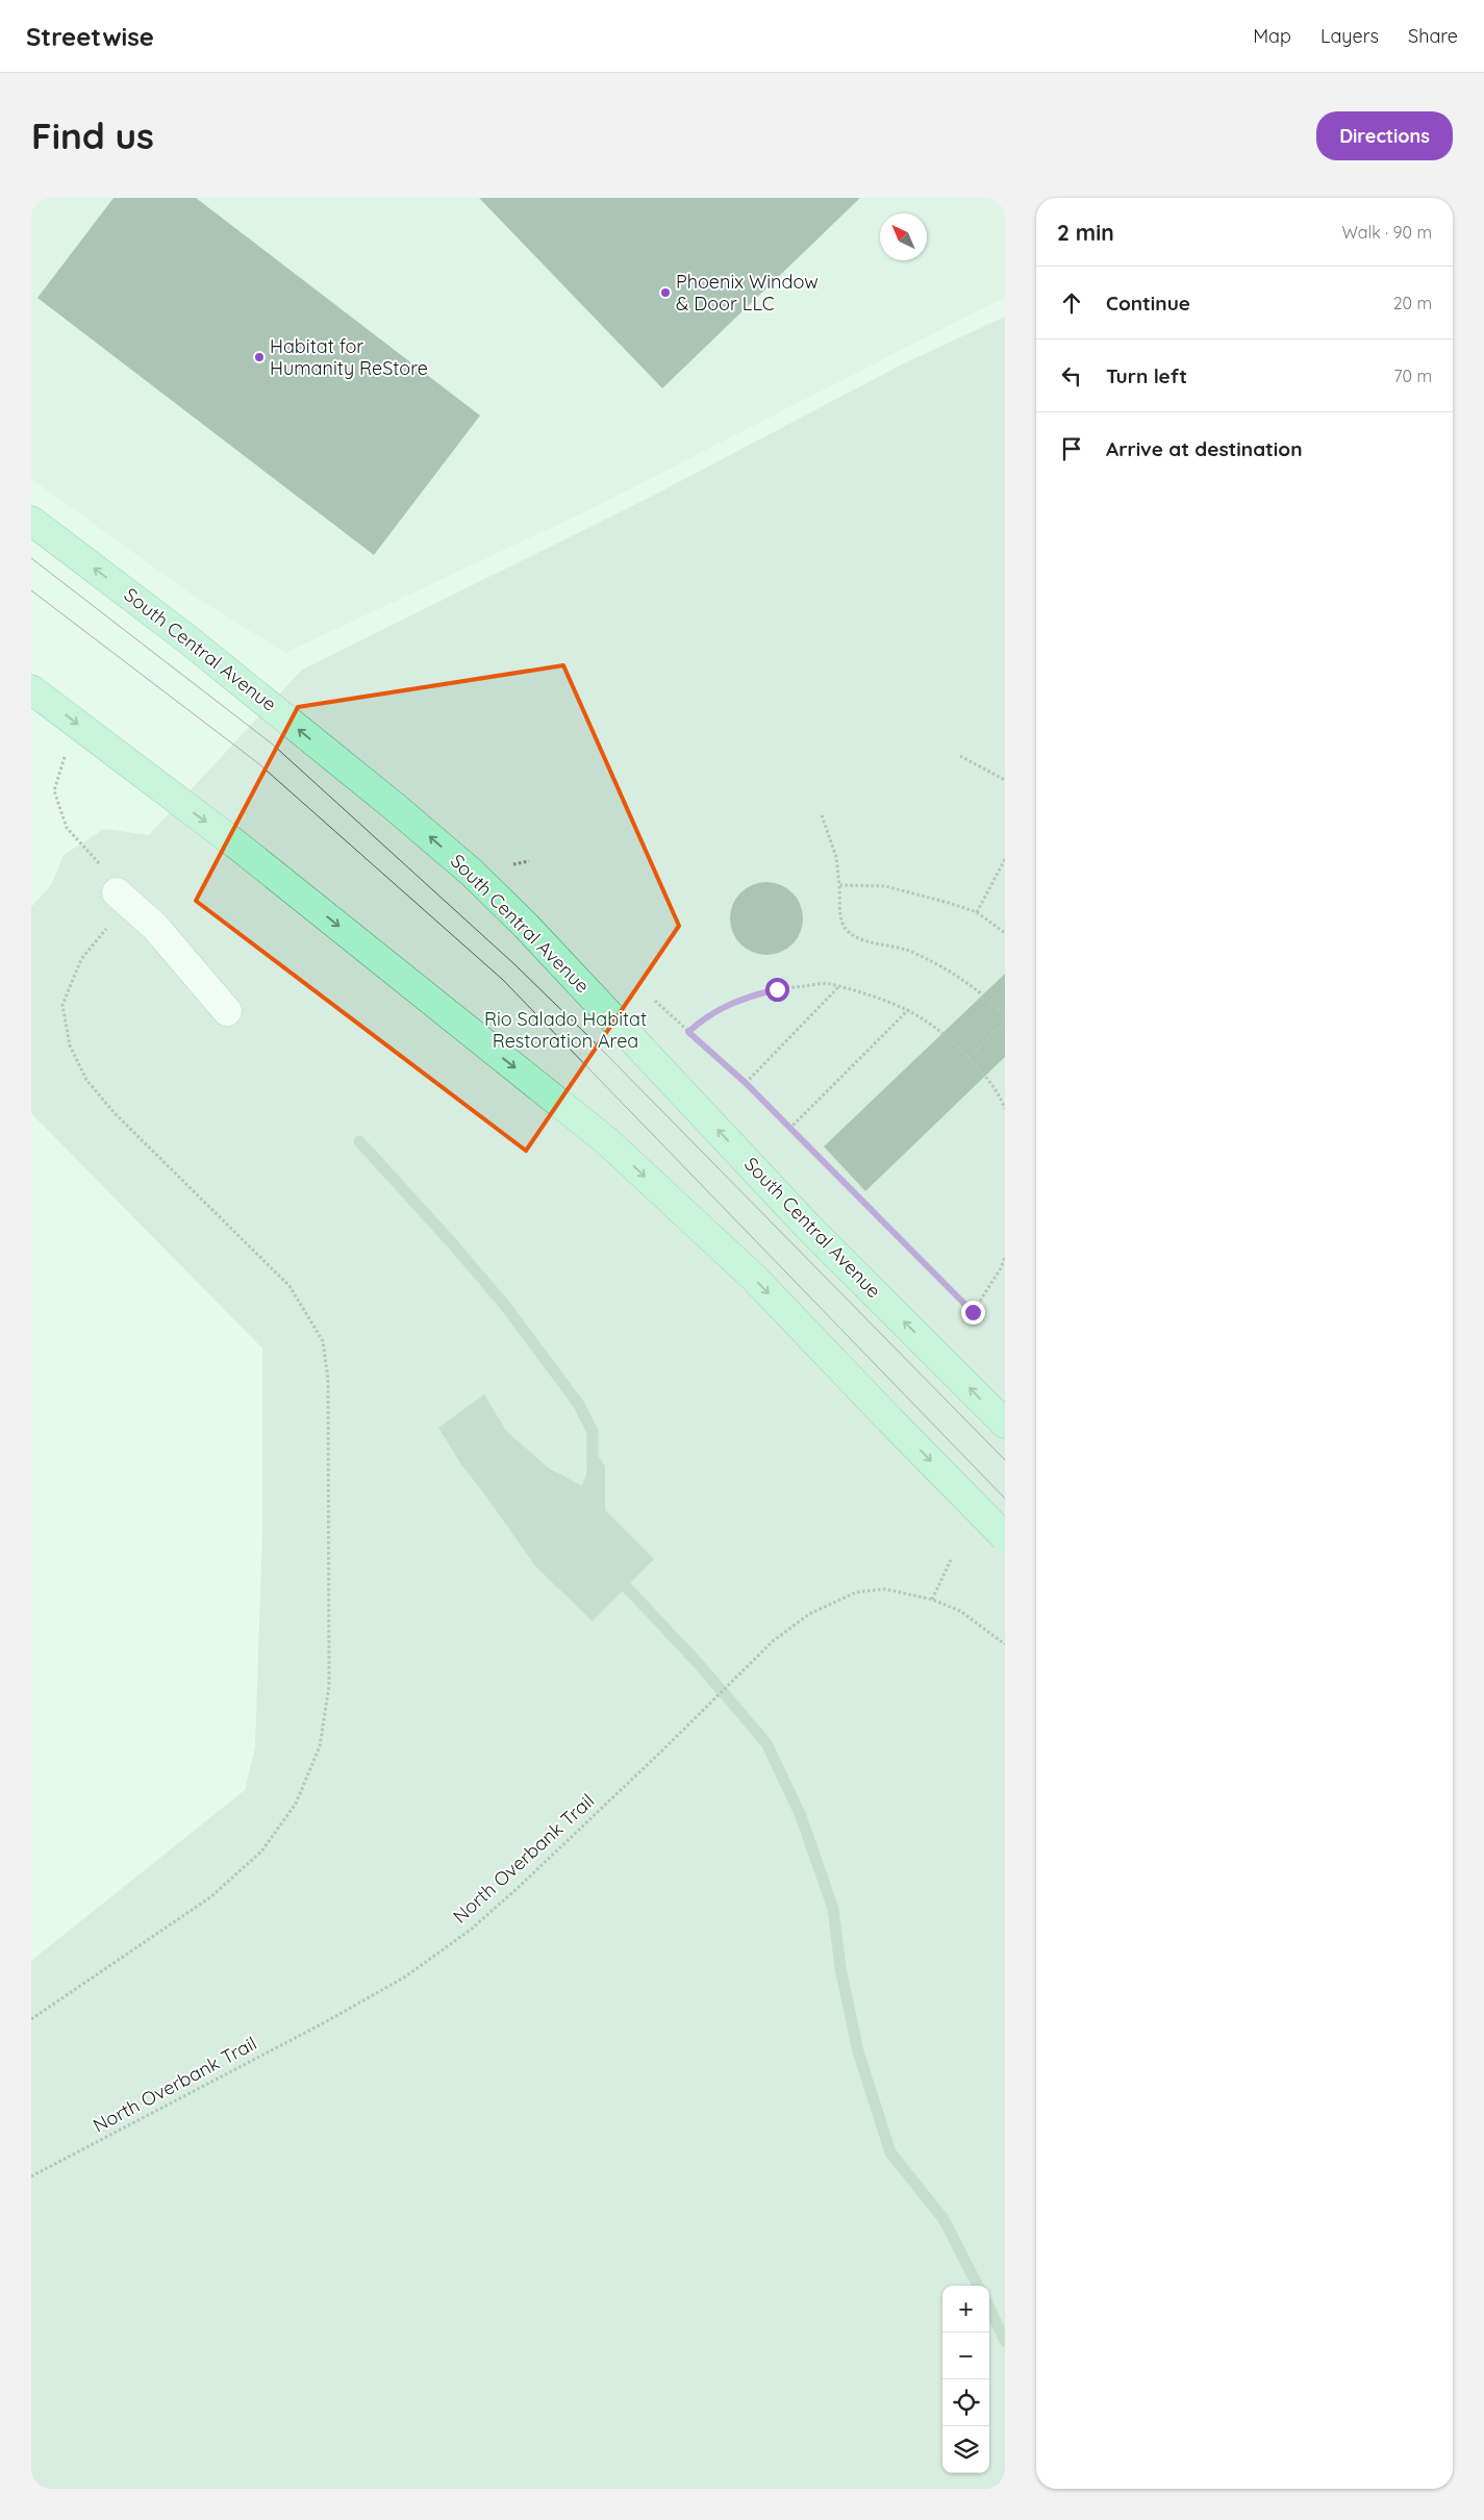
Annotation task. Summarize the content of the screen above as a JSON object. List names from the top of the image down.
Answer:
{
  "streets": {
    "main road": ["South Central Avenue"],
    "path": ["North Overbank Trail"]
  },
  "parks": ["Rio Salado Habitat Restoration Area"],
  "places": ["Phoenix Window & Door LLC", "Habitat for Humanity ReStore"],
  "north": "top left",
  "page": {
    "header": "Streetwise",
    "nav": ["Map", "Layers", "Share"],
    "buttons": "Directions",
    "title": "Find us",
    "heading": ["2 min", "Walk · 90 m"],
    "list": [
      ["Continue", "20 m"],
      ["Turn left", "70 m"],
      "Arrive at destination"
    ],
    "map_buttons": ["+", "−"]
  }
}
